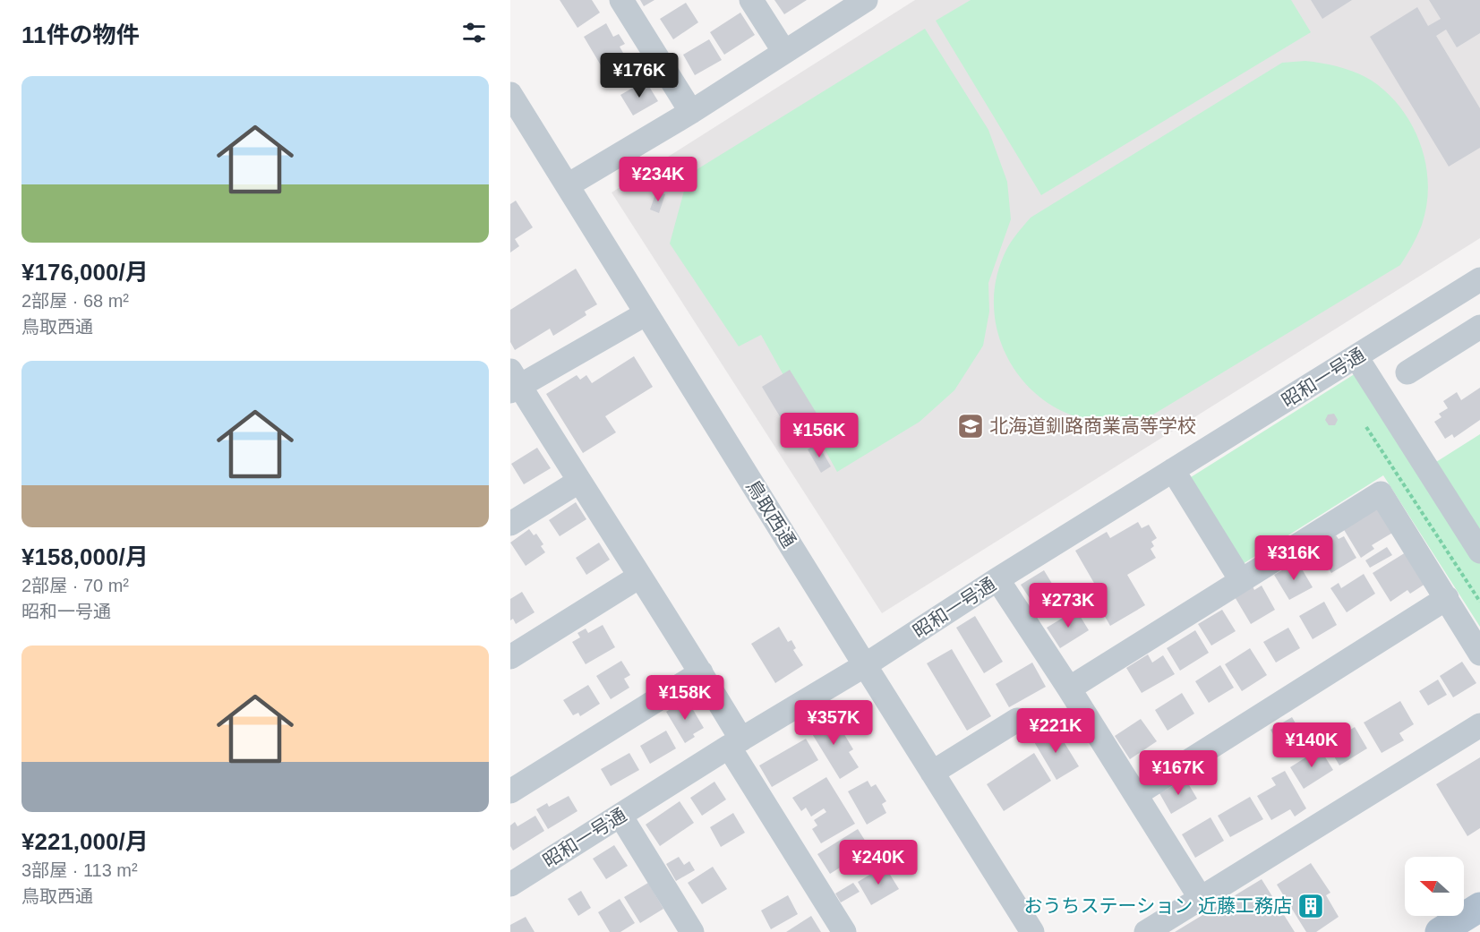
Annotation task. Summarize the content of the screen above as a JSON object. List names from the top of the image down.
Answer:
{
  "streets": {
    "street": ["昭和一号通", "鳥取西通"]
  },
  "crossings": [
    ["昭和一号通", "鳥取西通"]
  ],
  "places": {
    "school or university": ["北海道釧路商業高等学校"],
    "building": ["おうちステーション 近藤工務店"]
  },
  "north": "left",
  "page": {
    "heading": "11件の物件",
    "price": [
      "¥176K",
      "¥234K",
      "¥156K",
      "¥316K",
      "¥273K",
      "¥158K",
      "¥357K",
      "¥221K",
      "¥140K",
      "¥167K",
      "¥240K"
    ],
    "list": [
      {
        "name": "¥176,000/月",
        "note": "2部屋 · 68 m² · 鳥取西通"
      },
      {
        "name": "¥158,000/月",
        "note": "2部屋 · 70 m² · 昭和一号通"
      },
      {
        "name": "¥221,000/月",
        "note": "3部屋 · 113 m² · 鳥取西通"
      }
    ]
  }
}
